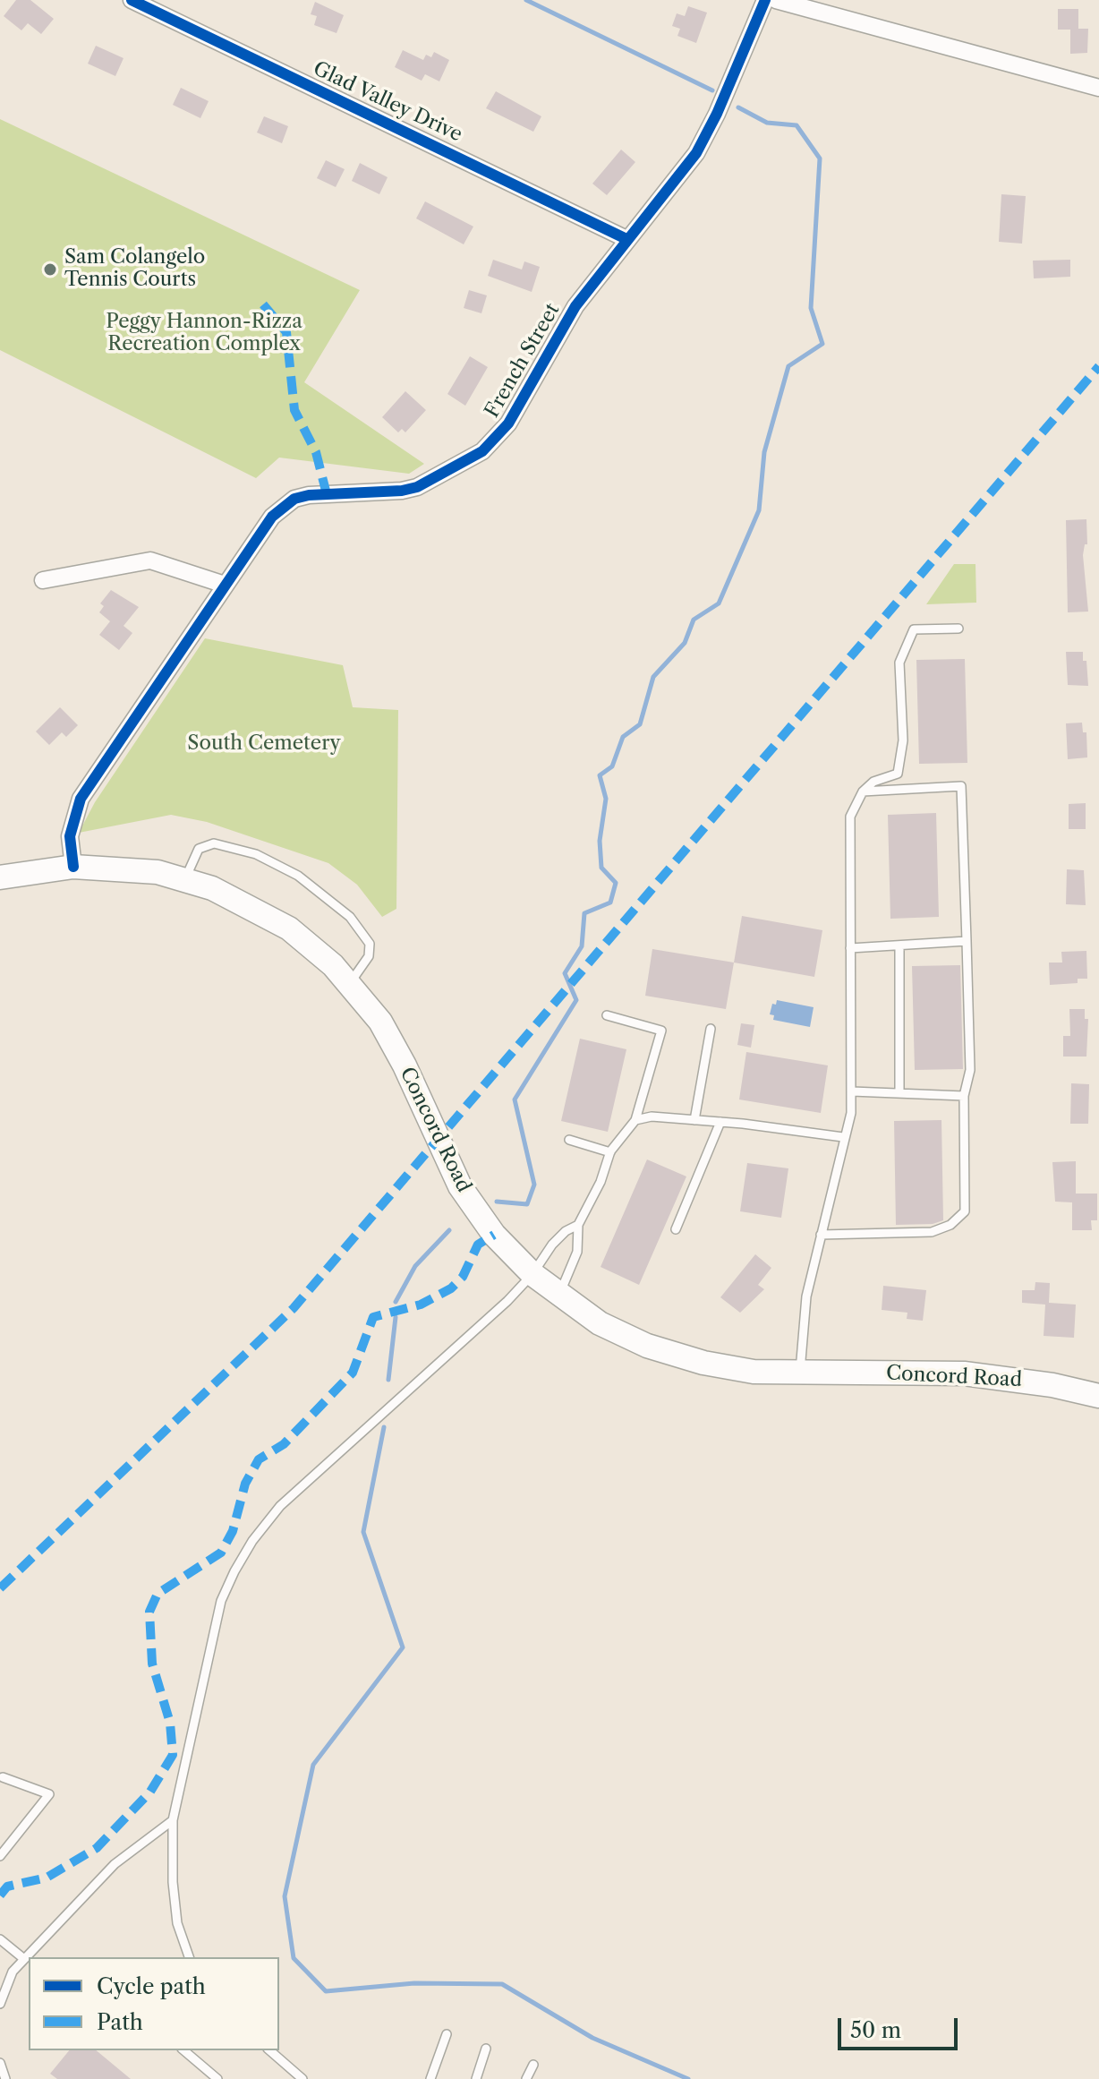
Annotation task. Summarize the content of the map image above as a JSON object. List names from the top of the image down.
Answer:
{
  "streets": {
    "main road": ["Concord Road"],
    "street": ["Glad Valley Drive", "French Street"]
  },
  "crossings": [
    ["Glad Valley Drive", "French Street"],
    ["French Street", "Concord Road"]
  ],
  "parks": ["Peggy Hannon-Rizza Recreation Complex", "South Cemetery"],
  "places": ["Sam Colangelo Tennis Courts"],
  "legend": ["Cycle path", "Path"],
  "scale_bar": "50 m"
}
